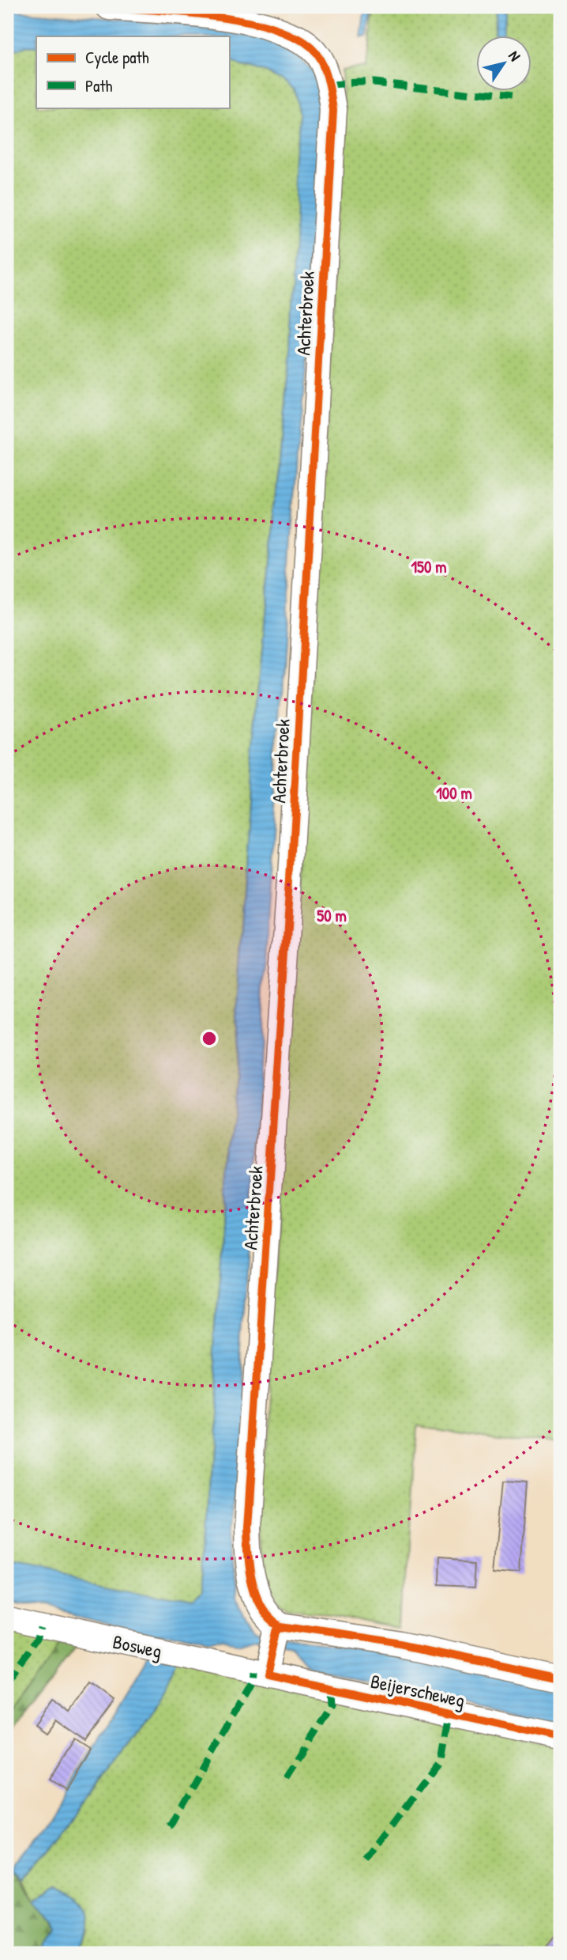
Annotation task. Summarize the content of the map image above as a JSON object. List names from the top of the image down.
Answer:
{
  "streets": {
    "street": ["Achterbroek", "Bosweg", "Beijerscheweg"]
  },
  "crossings": [
    ["Achterbroek", "Beijerscheweg"],
    ["Bosweg", "Beijerscheweg"]
  ],
  "legend": ["Cycle path", "Path"],
  "north": "top right",
  "rings": ["150 m", "100 m", "50 m"]
}
